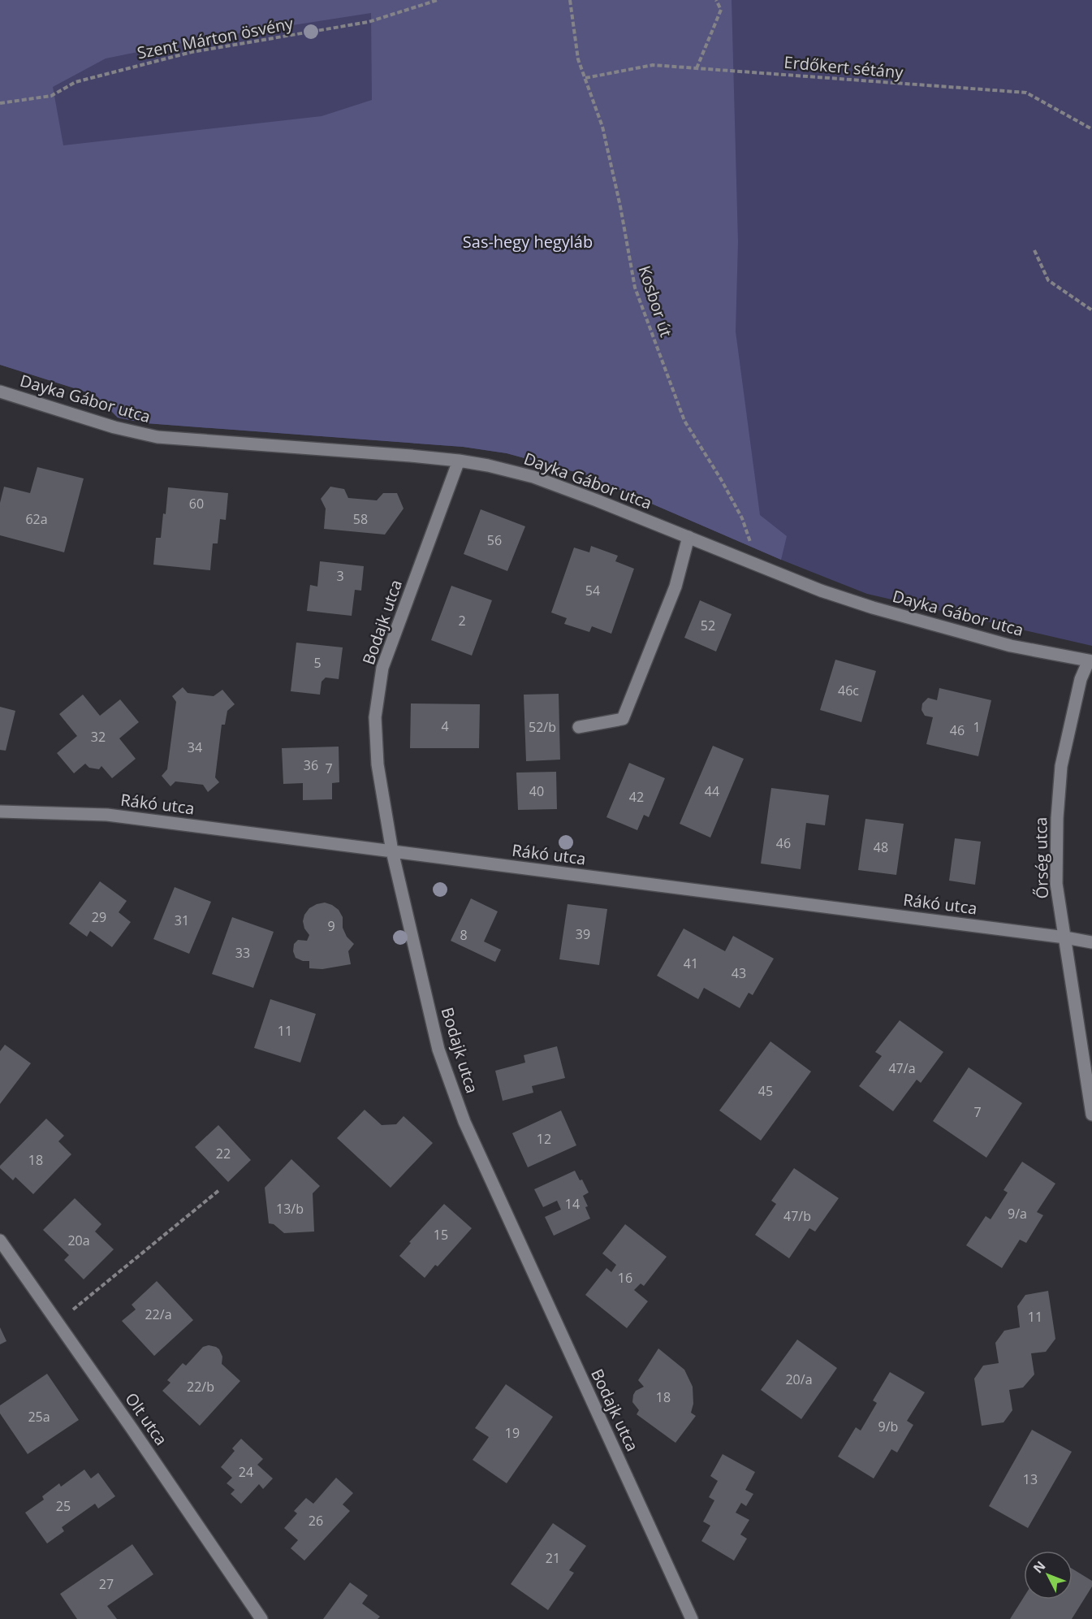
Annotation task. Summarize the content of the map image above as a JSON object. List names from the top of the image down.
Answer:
{
  "streets": {
    "street": [
      "Dayka Gábor utca",
      "Bodajk utca",
      "Rákó utca",
      "Őrség utca",
      "Olt utca"
    ],
    "path": ["Szent Márton ösvény", "Erdőkert sétány", "Kosbor út"]
  },
  "crossings": [
    ["Erdőkert sétány", "Kosbor út"],
    ["Kosbor út", "Dayka Gábor utca"],
    ["Dayka Gábor utca", "Bodajk utca"],
    ["Dayka Gábor utca", "Őrség utca"],
    ["Bodajk utca", "Rákó utca"],
    ["Rákó utca", "Őrség utca"]
  ],
  "parks": ["Sas-hegy hegyláb"],
  "house_numbers": [
    "60",
    "62a",
    "58",
    "56",
    "3",
    "54",
    "2",
    "52",
    "5",
    "46c",
    "4",
    "52/b",
    "1",
    "46",
    "32",
    "34",
    "36",
    "7",
    "40",
    "44",
    "42",
    "46",
    "48",
    "29",
    "31",
    "9",
    "39",
    "8",
    "33",
    "41",
    "43",
    "11",
    "47/a",
    "45",
    "7",
    "12",
    "22",
    "18",
    "14",
    "13/b",
    "9/a",
    "47/b",
    "15",
    "20a",
    "16",
    "22/a",
    "11",
    "20/a",
    "22/b",
    "18",
    "25a",
    "9/b",
    "19",
    "24",
    "13",
    "25",
    "26",
    "21",
    "27"
  ],
  "north": "top left"
}
